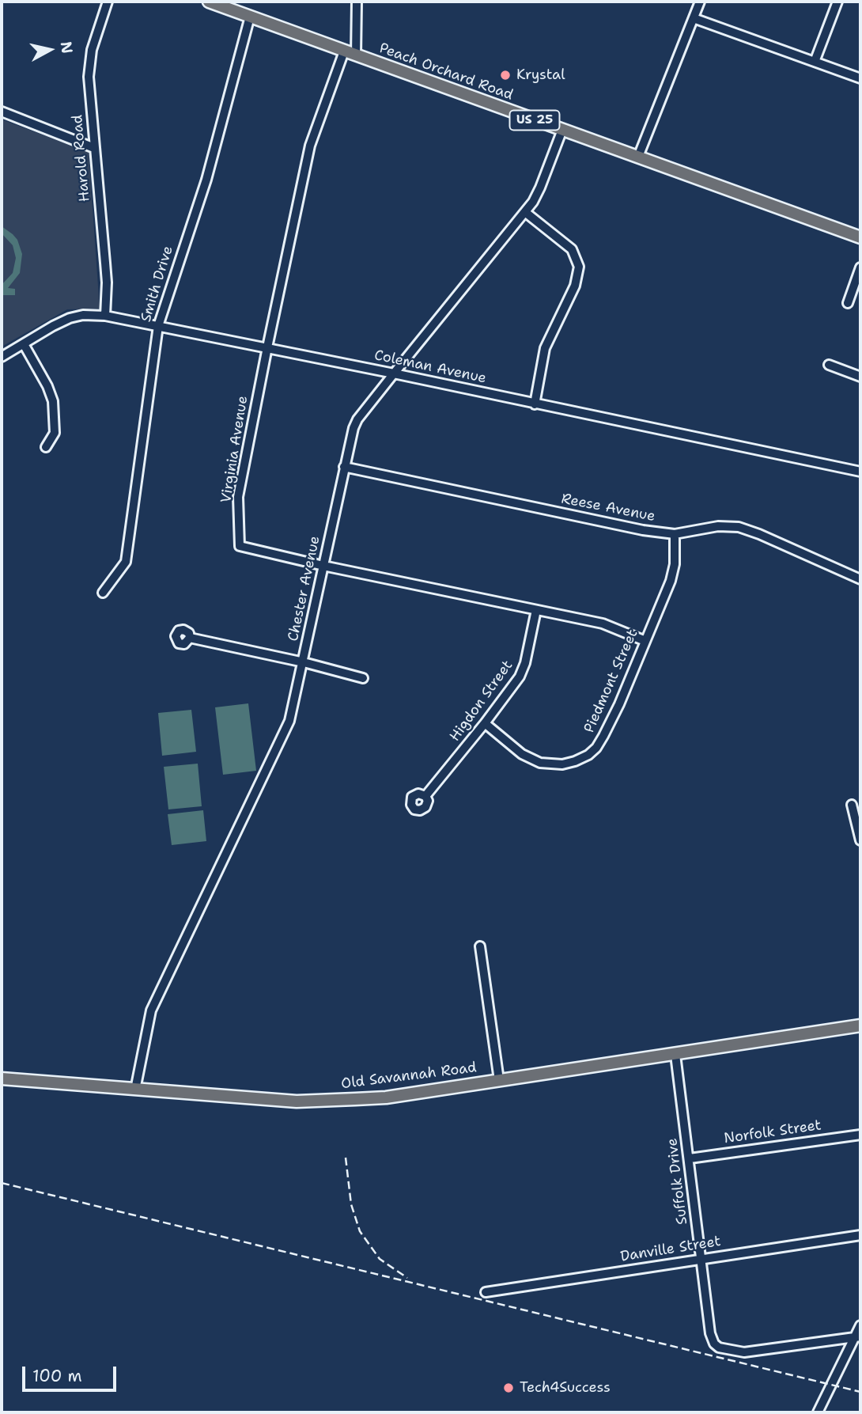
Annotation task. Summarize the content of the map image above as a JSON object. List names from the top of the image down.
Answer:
{
  "streets": {
    "main road": ["Peach Orchard Road", "US 25", "Old Savannah Road"],
    "street": [
      "Harold Road",
      "Smith Drive",
      "Coleman Avenue",
      "Virginia Avenue",
      "Reese Avenue",
      "Chester Avenue",
      "Piedmont Street",
      "Higdon Street",
      "Norfolk Street",
      "Suffolk Drive",
      "Danville Street"
    ]
  },
  "crossings": [
    ["Peach Orchard Road", "Smith Drive"],
    ["Peach Orchard Road", "Virginia Avenue"],
    ["Peach Orchard Road", "Chester Avenue"],
    ["Harold Road", "Coleman Avenue"],
    ["Smith Drive", "Coleman Avenue"],
    ["Coleman Avenue", "Virginia Avenue"],
    ["Coleman Avenue", "Chester Avenue"],
    ["Virginia Avenue", "Chester Avenue"],
    ["Virginia Avenue", "Piedmont Street"],
    ["Virginia Avenue", "Higdon Street"],
    ["Reese Avenue", "Chester Avenue"],
    ["Reese Avenue", "Piedmont Street"],
    ["Chester Avenue", "Old Savannah Road"],
    ["Piedmont Street", "Higdon Street"],
    ["Old Savannah Road", "Suffolk Drive"],
    ["Norfolk Street", "Suffolk Drive"],
    ["Suffolk Drive", "Danville Street"]
  ],
  "places": ["Krystal", "Tech4Success"],
  "scale_bar": "100 m",
  "north": "right"
}
